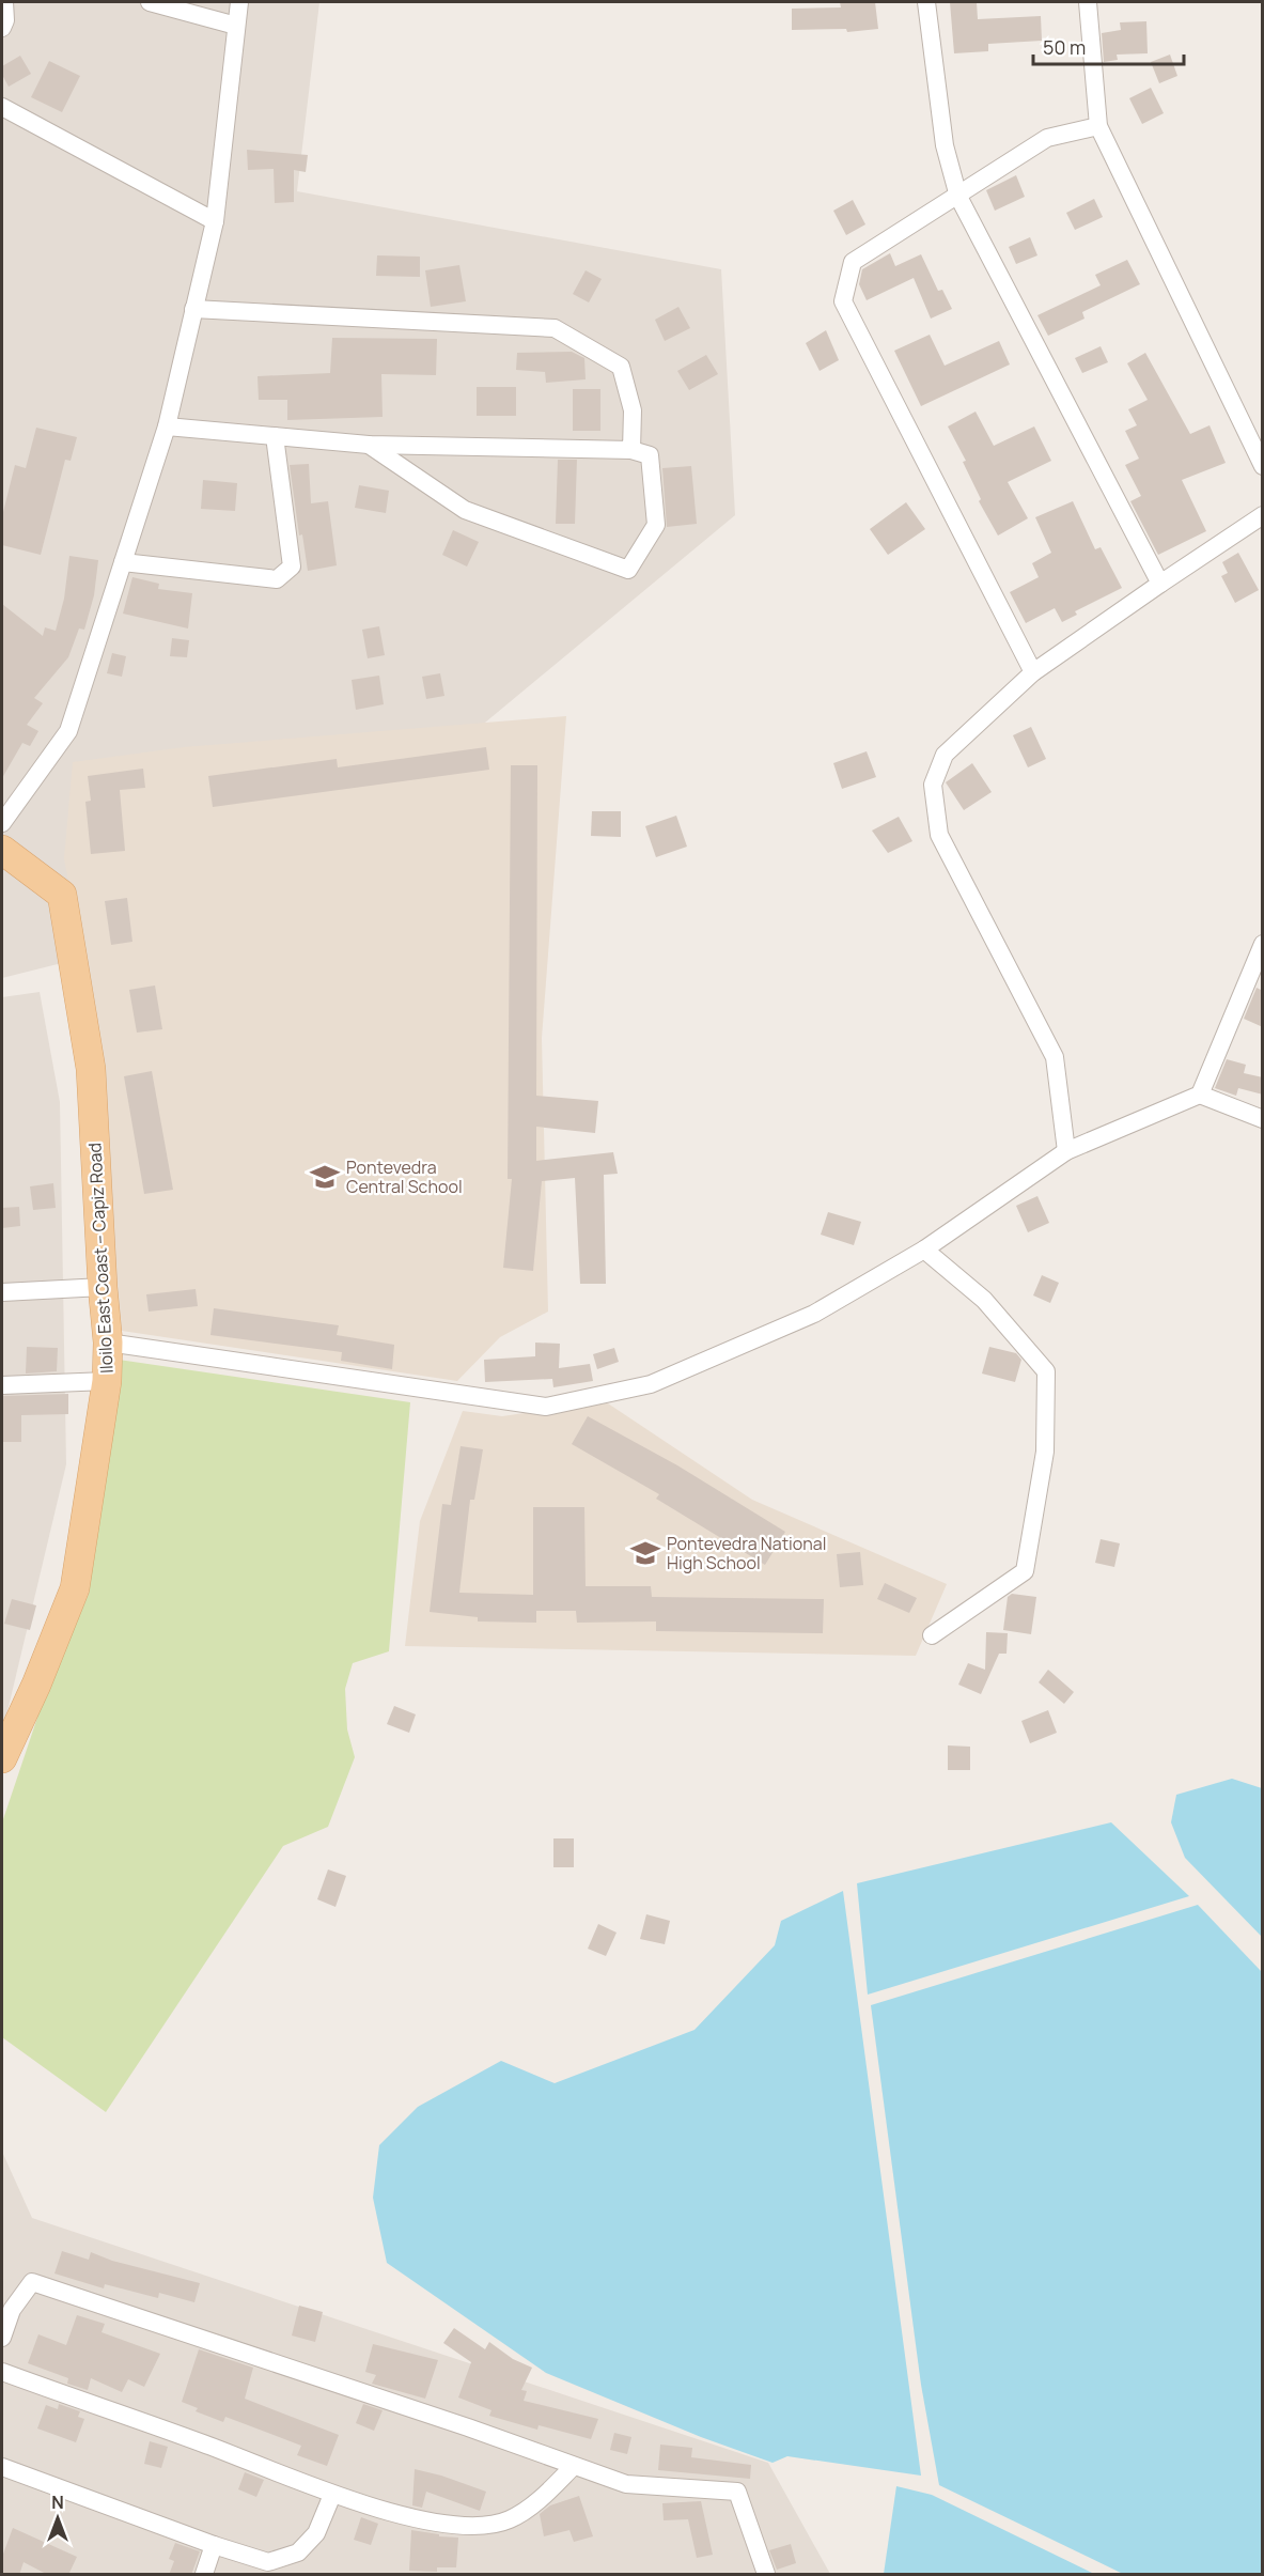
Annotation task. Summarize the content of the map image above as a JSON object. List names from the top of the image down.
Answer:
{
  "streets": {
    "main road": ["Iloilo East Coast – Capiz Road"]
  },
  "places": {
    "school or university": ["Pontevedra Central School", "Pontevedra National High School"]
  },
  "scale_bar": "50 m",
  "north": "top"
}
